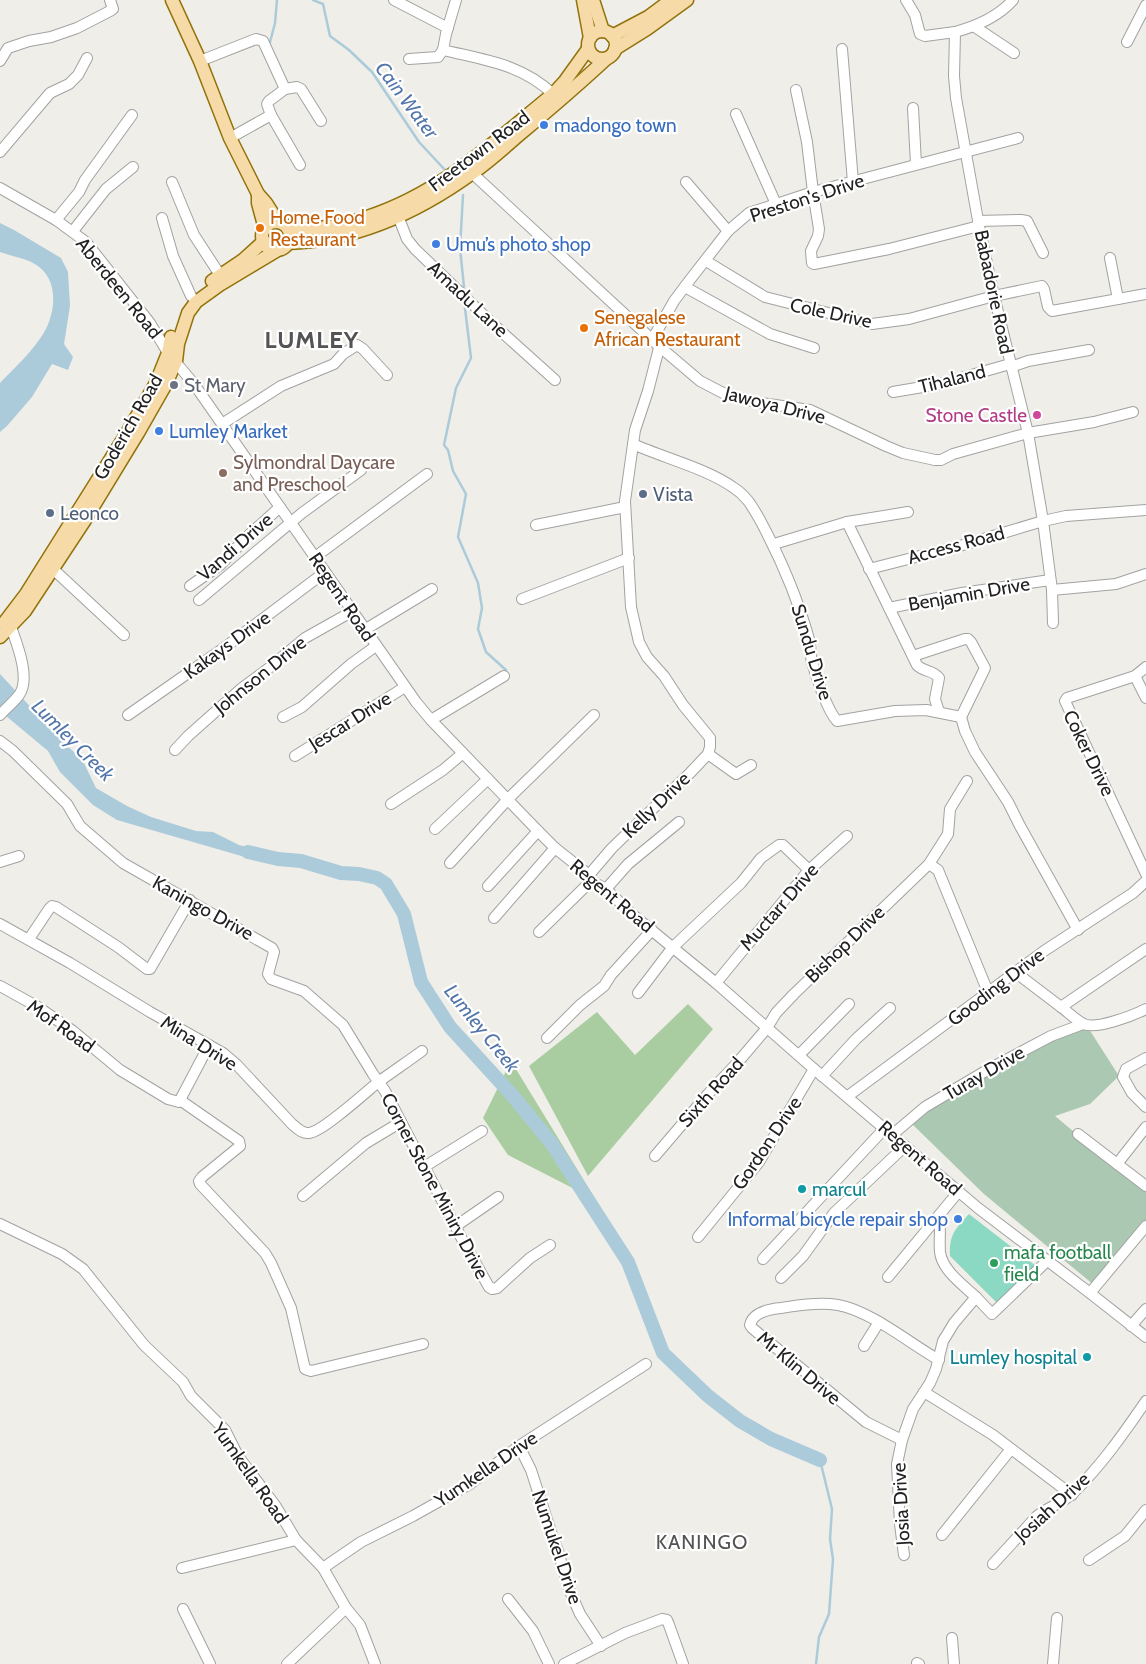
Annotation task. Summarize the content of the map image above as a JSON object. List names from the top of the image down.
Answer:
{
  "streets": {
    "main road": ["Freetown Road", "Goderich Road"],
    "street": [
      "Preston's Drive",
      "Aberdeen Road",
      "Babadorie Road",
      "Amadu Lane",
      "Cole Drive",
      "Tihaland",
      "Jawoya Drive",
      "Access Road",
      "Vandi Drive",
      "Benjamin Drive",
      "Regent Road",
      "Kakays Drive",
      "Sundu Drive",
      "Johnson Drive",
      "Jescar Drive",
      "Coker Drive",
      "Kelly Drive",
      "Muctarr Drive",
      "Kaningo Drive",
      "Bishop Drive",
      "Gooding Drive",
      "Mof Road",
      "Mina Drive",
      "Turay Drive",
      "Sixth Road",
      "Gordon Drive",
      "Corner Stone Miniry Drive",
      "Mr Klin Drive",
      "Yumkella Drive",
      "Yumkella Road",
      "Josia Drive",
      "Josiah Drive",
      "Numukel Drive"
    ]
  },
  "crossings": [
    ["Freetown Road", "Amadu Lane"],
    ["Freetown Road", "Jawoya Drive"],
    ["Freetown Road", "Goderich Road"],
    ["Preston's Drive", "Babadorie Road"],
    ["Preston's Drive", "Cole Drive"],
    ["Preston's Drive", "Jawoya Drive"],
    ["Preston's Drive", "Sundu Drive"],
    ["Preston's Drive", "Kelly Drive"],
    ["Aberdeen Road", "Goderich Road"],
    ["Aberdeen Road", "Regent Road"],
    ["Babadorie Road", "Cole Drive"],
    ["Babadorie Road", "Tihaland"],
    ["Babadorie Road", "Jawoya Drive"],
    ["Babadorie Road", "Access Road"],
    ["Babadorie Road", "Benjamin Drive"],
    ["Goderich Road", "Regent Road"],
    ["Vandi Drive", "Regent Road"],
    ["Regent Road", "Kakays Drive"],
    ["Regent Road", "Johnson Drive"],
    ["Regent Road", "Jescar Drive"],
    ["Regent Road", "Kelly Drive"],
    ["Regent Road", "Muctarr Drive"],
    ["Regent Road", "Bishop Drive"],
    ["Regent Road", "Gooding Drive"],
    ["Regent Road", "Turay Drive"],
    ["Regent Road", "Sixth Road"],
    ["Regent Road", "Gordon Drive"],
    ["Kaningo Drive", "Mina Drive"],
    ["Kaningo Drive", "Corner Stone Miniry Drive"],
    ["Bishop Drive", "Sixth Road"],
    ["Mina Drive", "Corner Stone Miniry Drive"],
    ["Mr Klin Drive", "Josia Drive"],
    ["Yumkella Drive", "Yumkella Road"],
    ["Yumkella Drive", "Numukel Drive"]
  ],
  "districts": ["LUMLEY", "KANINGO"],
  "water": ["Cain Water", "Lumley Creek"],
  "places": [
    "madongo town",
    "Home Food Restaurant",
    "Umu’s photo shop",
    "Senegalese African Restaurant",
    "St Mary",
    "Stone Castle",
    "Lumley Market",
    "Sylmondral Daycare and Preschool",
    "Vista",
    "Leonco",
    "marcul",
    "Informal bicycle repair shop",
    "mafa football field",
    "Lumley hospital"
  ]
}
